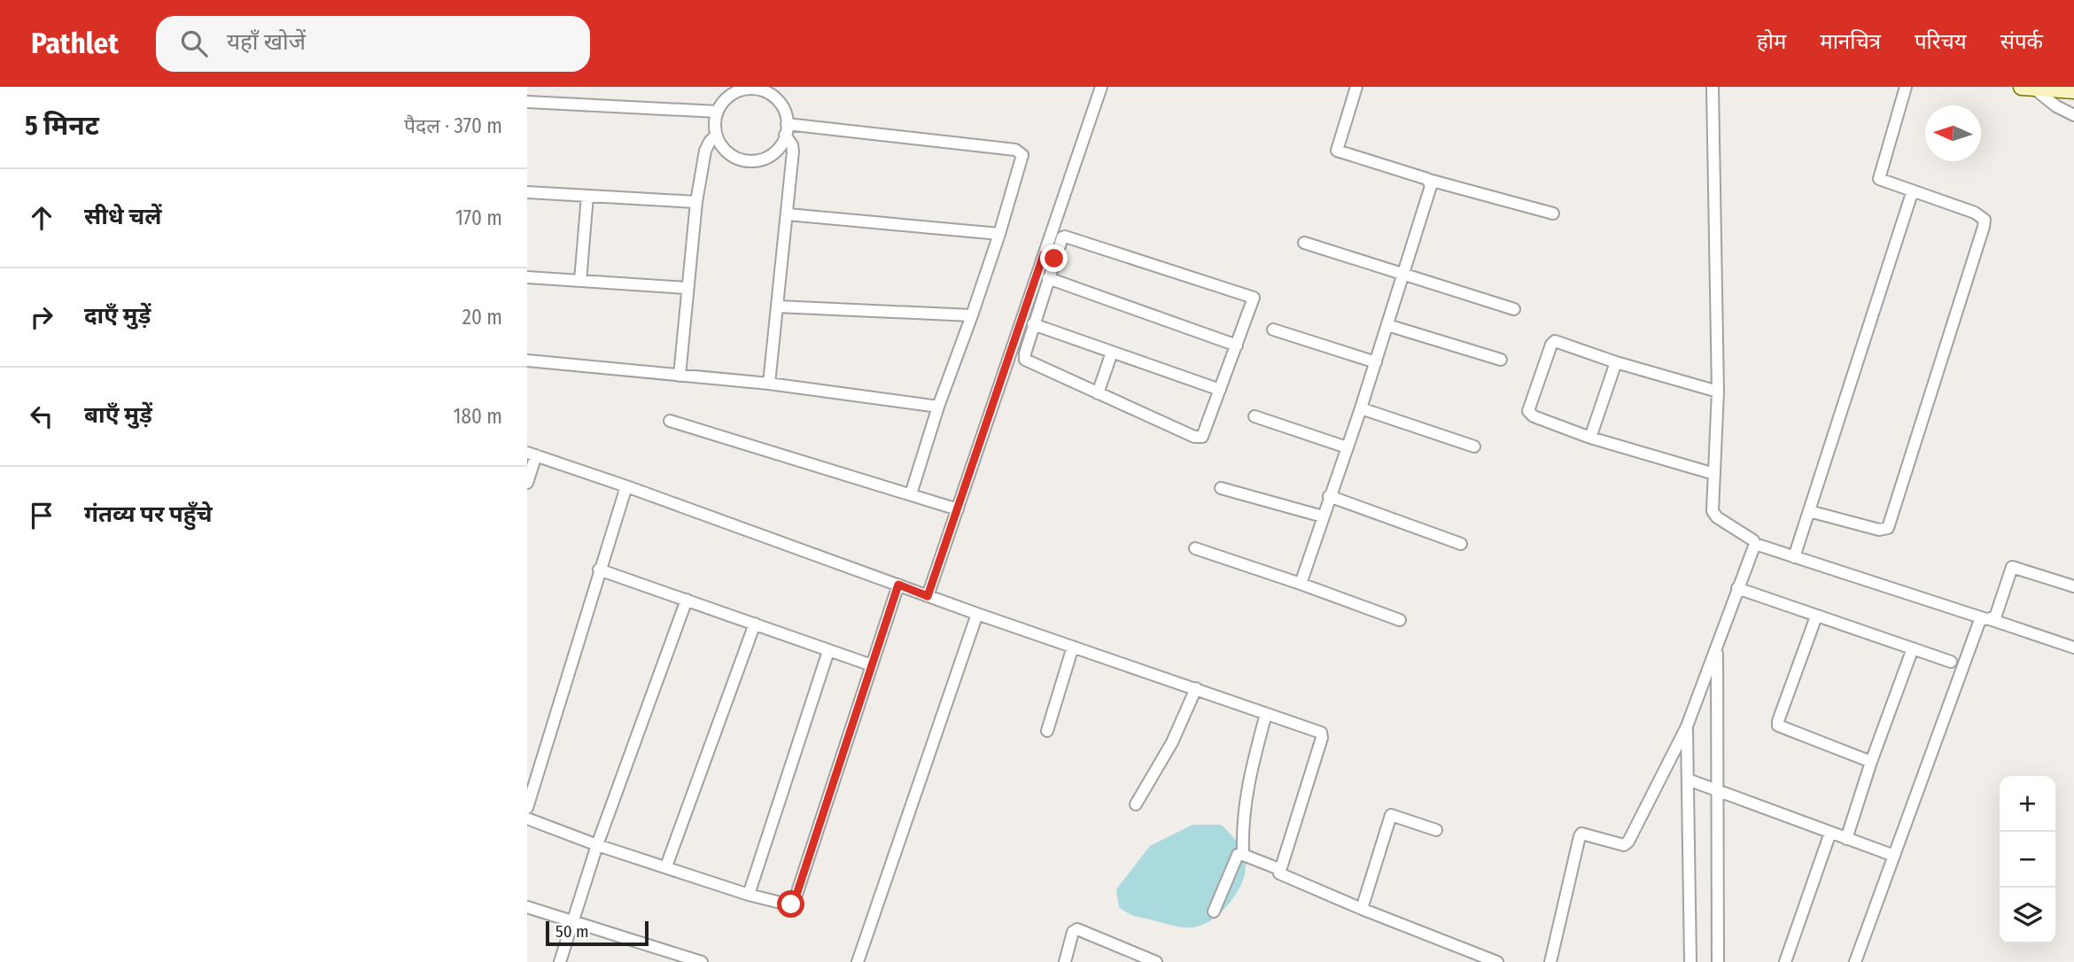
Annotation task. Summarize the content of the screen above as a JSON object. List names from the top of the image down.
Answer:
{
  "scale_bar": "50 m",
  "north": "left",
  "page": {
    "header": "Pathlet",
    "search": "यहाँ खोजें",
    "nav": [
      "होम",
      "मानचित्र",
      "परिचय",
      "संपर्क"
    ],
    "heading": ["5 मिनट", "पैदल · 370 m"],
    "list": [
      ["सीधे चलें", "170 m"],
      ["दाएँ मुड़ें", "20 m"],
      ["बाएँ मुड़ें", "180 m"],
      "गंतव्य पर पहुँचे"
    ],
    "map_buttons": ["+", "−"],
    "scale": "50 m"
  }
}
